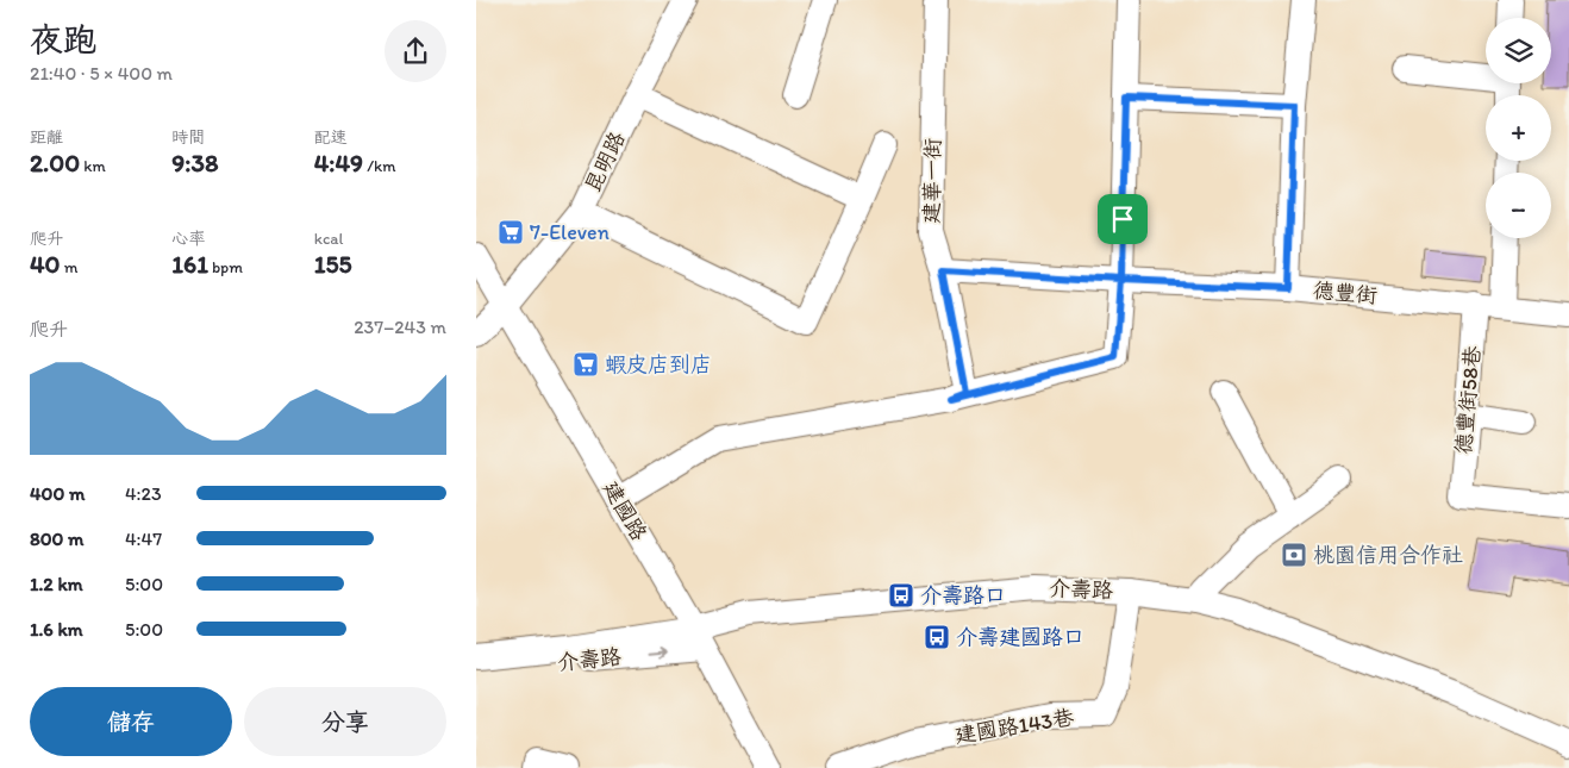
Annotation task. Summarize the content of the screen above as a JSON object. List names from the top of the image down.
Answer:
{
  "streets": {
    "street": [
      "昆明路",
      "建華一街",
      "德豐街",
      "德豐街58巷",
      "建國路",
      "介壽路",
      "建國路143巷"
    ]
  },
  "crossings": [
    ["昆明路", "建國路"],
    ["建華一街", "德豐街"],
    ["德豐街", "德豐街58巷"],
    ["建國路", "介壽路"],
    ["介壽路", "建國路143巷"]
  ],
  "places": {
    "supermarket": ["7-Eleven", "蝦皮店到店"],
    "bank": ["桃園信用合作社"],
    "bus stop": ["介壽路口", "介壽建國路口"]
  },
  "page": {
    "heading": ["夜跑", "21:40 · 5 × 400 m"],
    "map_buttons": ["+", "−"],
    "stats": [
      ["距離", "2.00 km"],
      ["時間", "9:38"],
      ["配速", "4:49 /km"],
      ["爬升", "40 m"],
      ["心率", "161 bpm"],
      ["kcal", "155"]
    ],
    "chart": ["爬升", "237–243 m"],
    "list": [
      {
        "name": "400 m",
        "note": "4:23"
      },
      {
        "name": "800 m",
        "note": "4:47"
      },
      {
        "name": "1.2 km",
        "note": "5:00"
      },
      {
        "name": "1.6 km",
        "note": "5:00"
      }
    ],
    "buttons": ["儲存", "分享"]
  }
}
